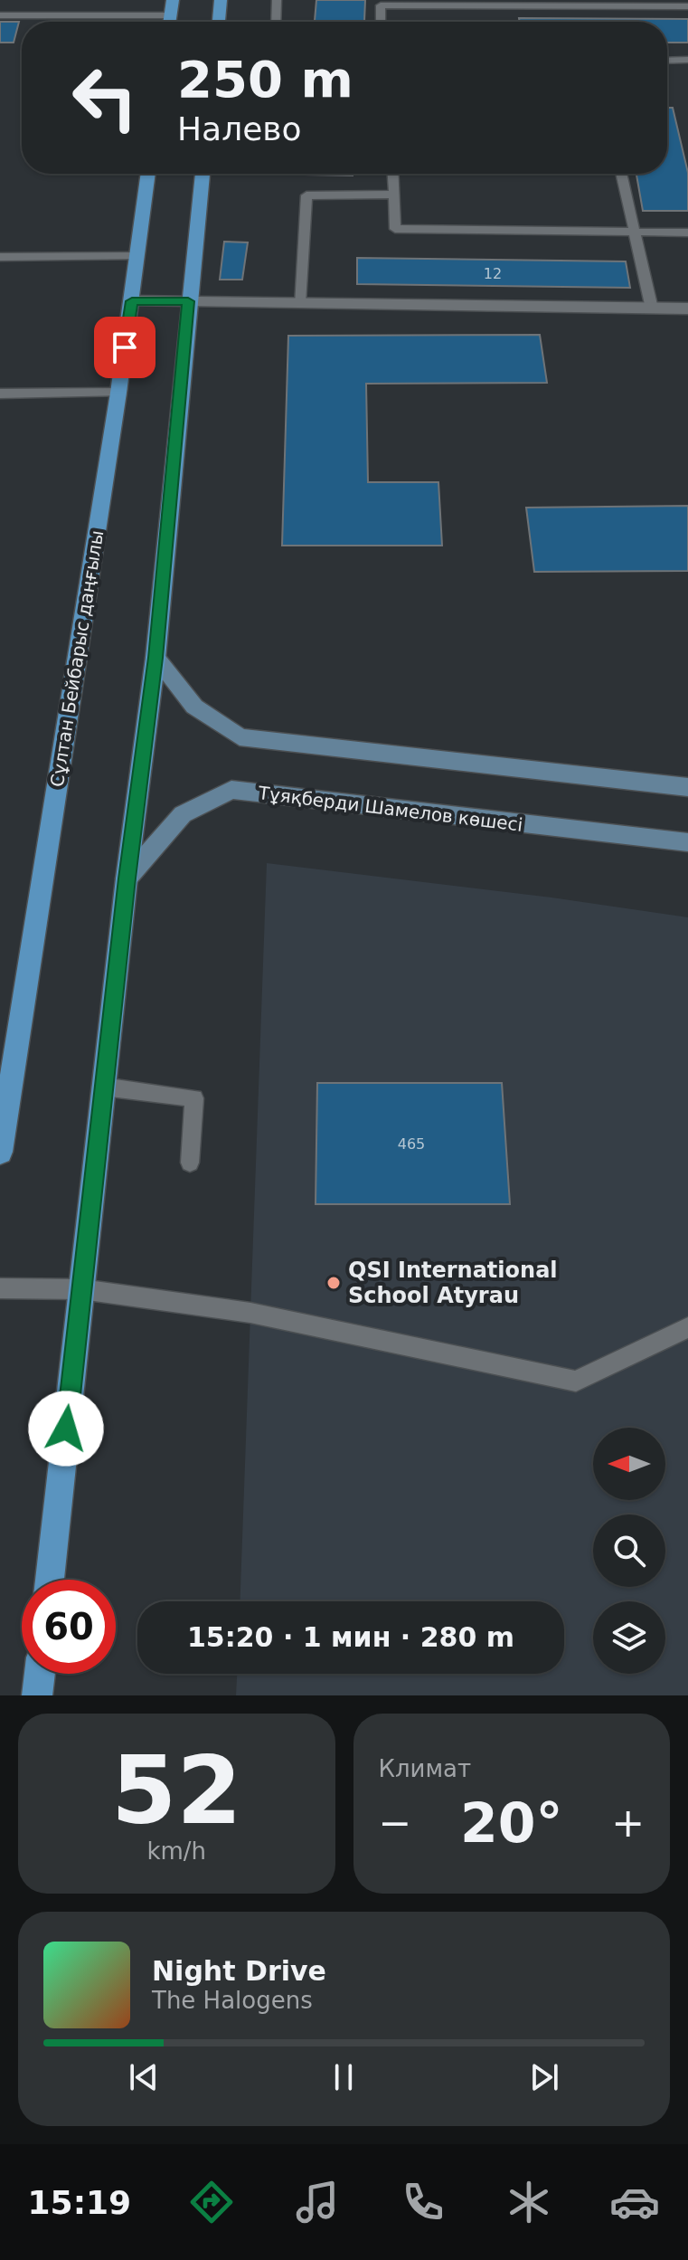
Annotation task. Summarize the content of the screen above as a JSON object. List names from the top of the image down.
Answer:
{
  "streets": {
    "main road": ["Сұлтан Бейбарыс даңғылы"],
    "street": ["Тұяқберди Шамелов көшесі"]
  },
  "places": ["QSI International School Atyrau"],
  "house_numbers": ["12", "465"],
  "north": "left",
  "page": {
    "turn": ["250 m", "Налево"],
    "limit": "60",
    "trip": "15:20 · 1 мин · 280 m",
    "tile": [
      ["52", "km/h"],
      "Климат"
    ],
    "heat": ["−", "20°", "+"],
    "song": ["Night Drive", "The Halogens"],
    "tabs": "15:19"
  }
}
